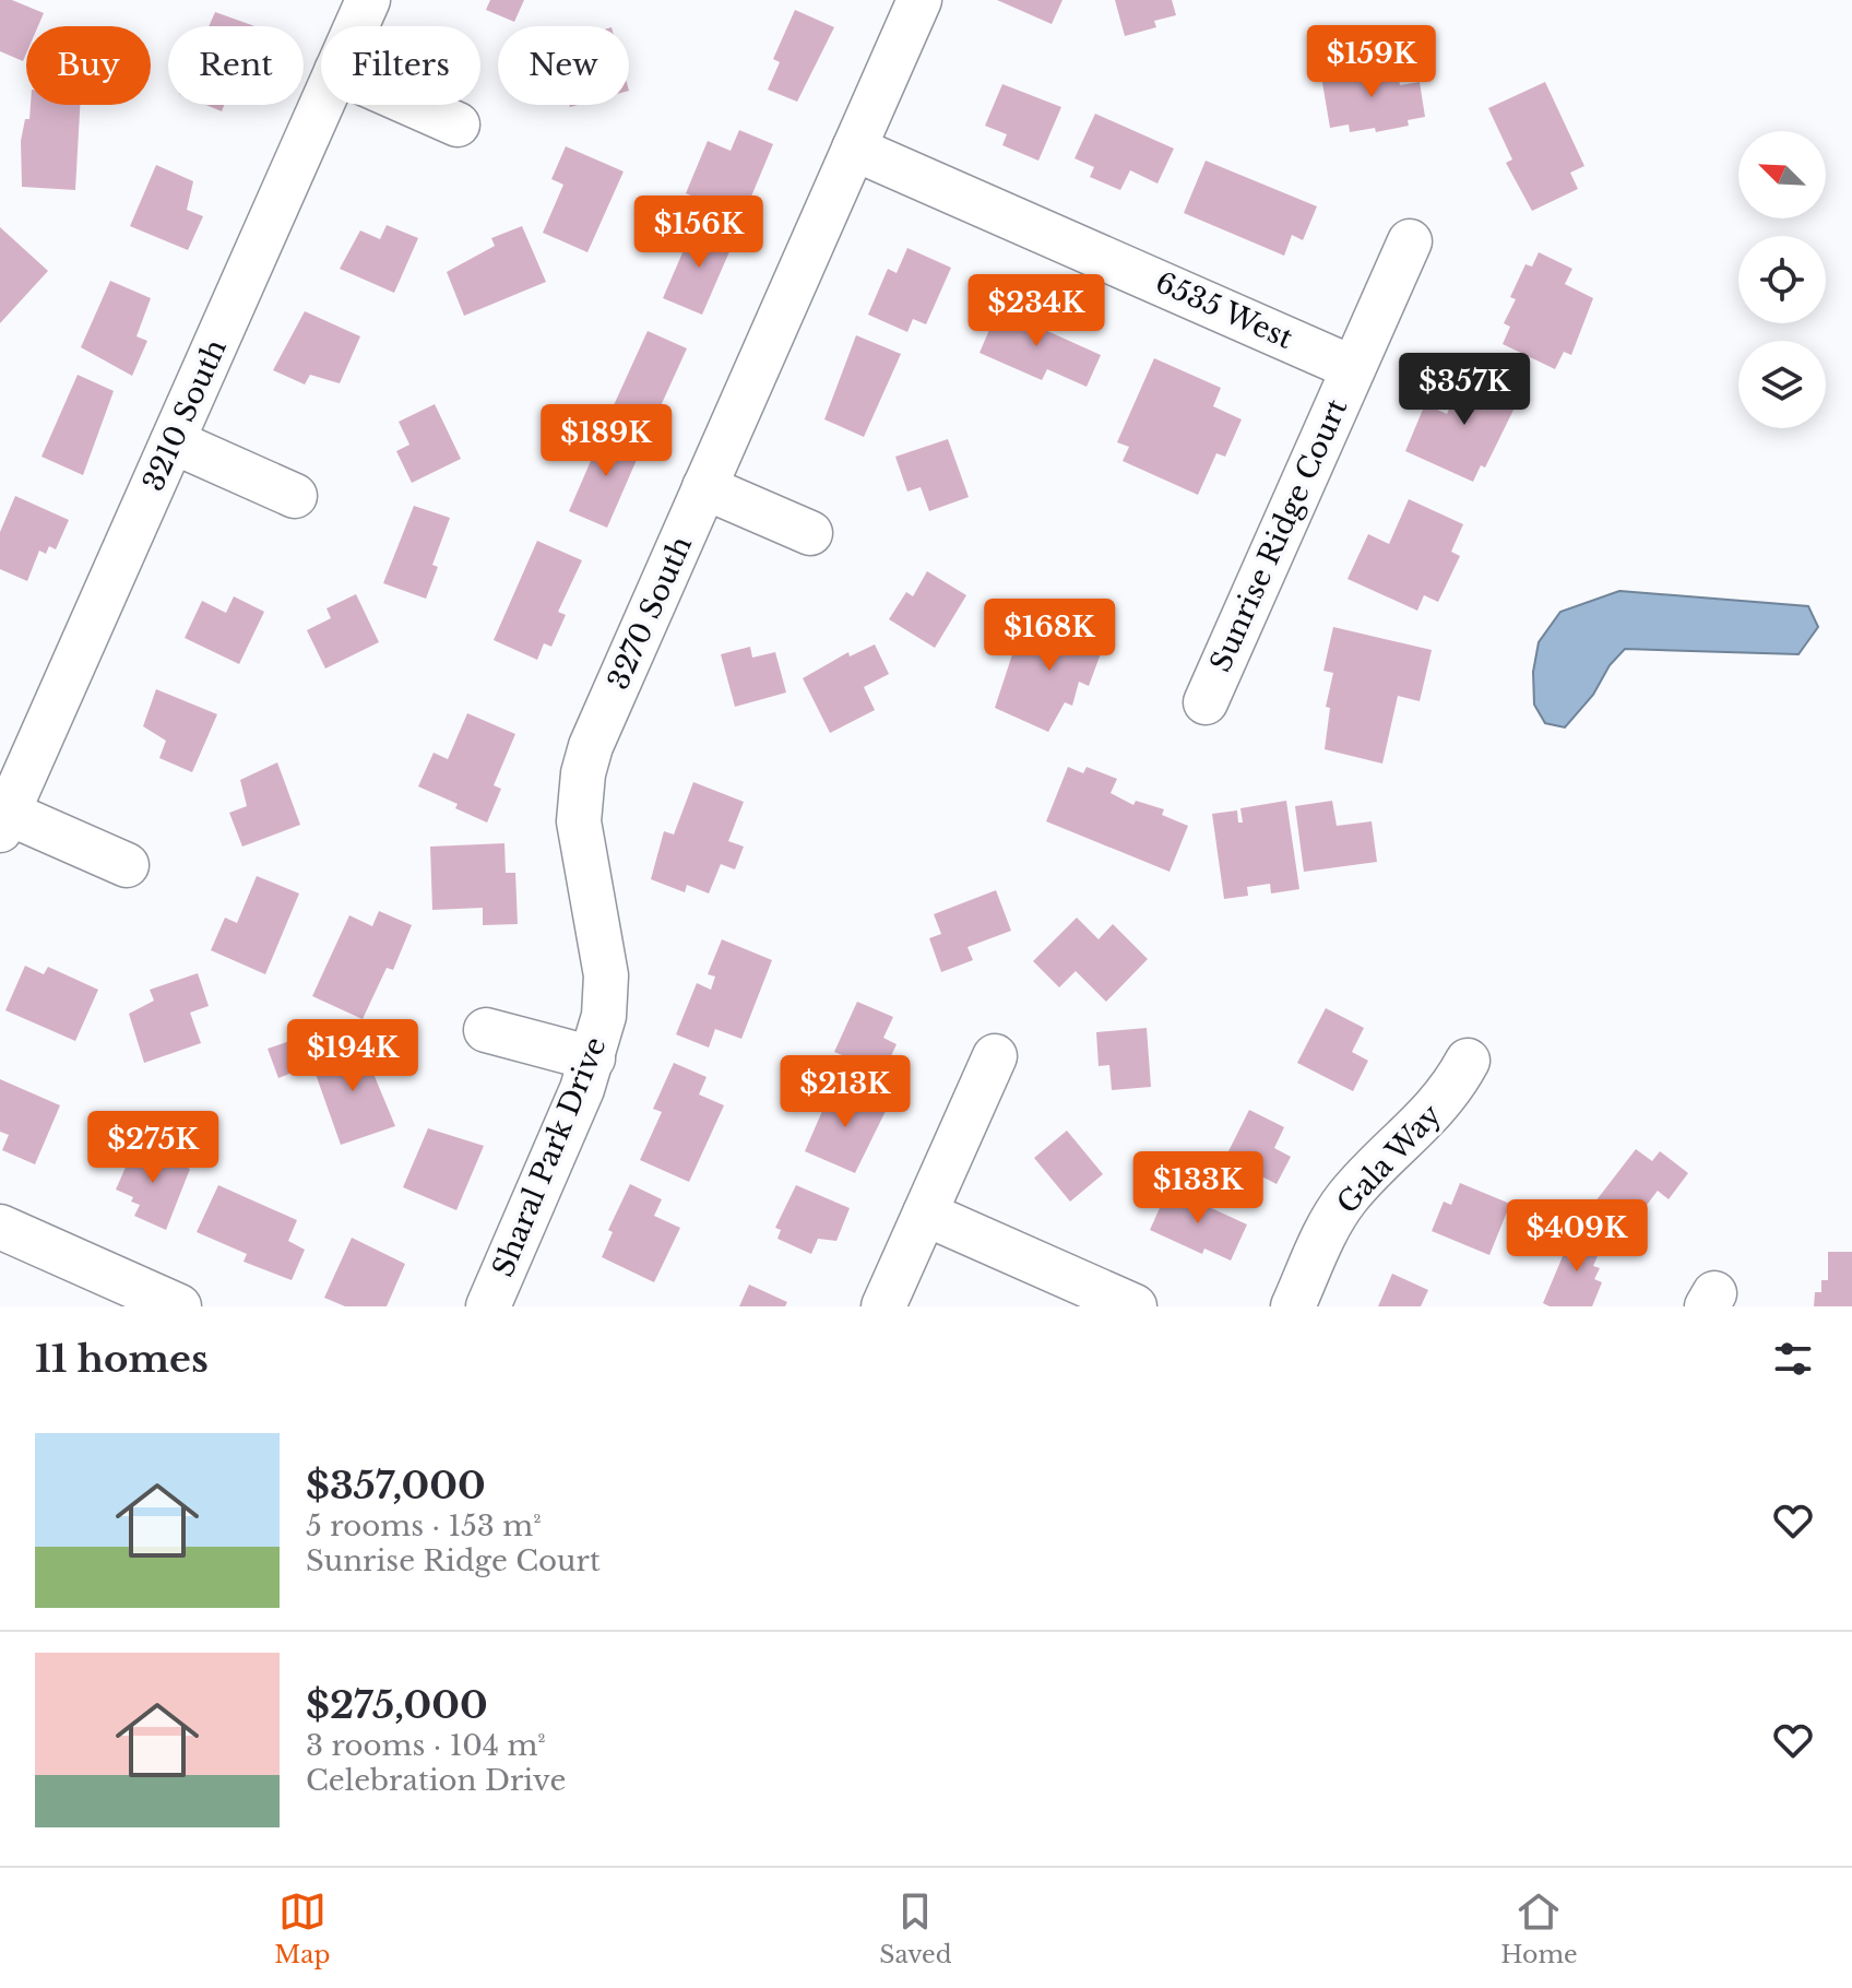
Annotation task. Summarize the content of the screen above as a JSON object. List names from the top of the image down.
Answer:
{
  "streets": {
    "street": [
      "6535 West",
      "3210 South",
      "Sunrise Ridge Court",
      "3270 South",
      "Sharal Park Drive",
      "Gala Way"
    ]
  },
  "crossings": [
    ["6535 West", "Sunrise Ridge Court"],
    ["6535 West", "3270 South"],
    ["3270 South", "Sharal Park Drive"]
  ],
  "north": "top left",
  "page": {
    "price": [
      "$159K",
      "$156K",
      "$234K",
      "$357K",
      "$189K",
      "$168K",
      "$194K",
      "$213K",
      "$275K",
      "$133K",
      "$409K"
    ],
    "chip": [
      "Buy",
      "Rent",
      "Filters",
      "New"
    ],
    "heading": "11 homes",
    "list": [
      {
        "name": "$357,000",
        "note": "5 rooms · 153 m² · Sunrise Ridge Court"
      },
      {
        "name": "$275,000",
        "note": "3 rooms · 104 m² · Celebration Drive"
      }
    ],
    "tabs": ["Map", "Saved", "Home"]
  }
}
